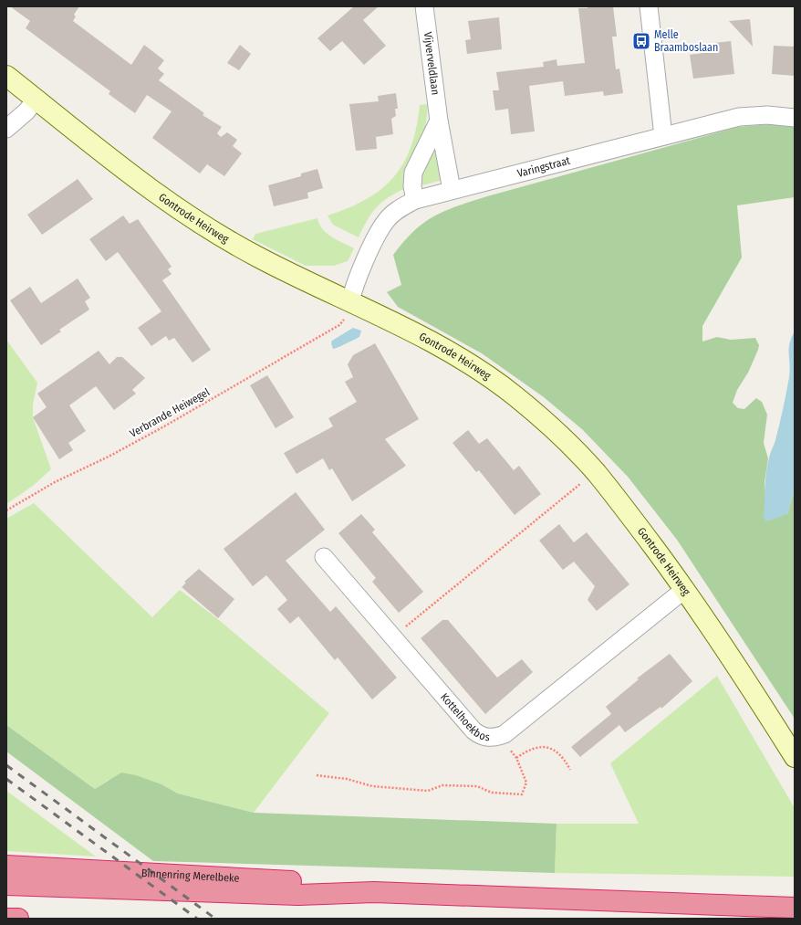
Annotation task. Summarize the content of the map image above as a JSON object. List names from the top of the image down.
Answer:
{
  "streets": {
    "highway": ["Binnenring Merelbeke"],
    "street": [
      "Vijverveldlaan",
      "Varingstraat",
      "Gontrode Heirweg",
      "Kottelhoekbos"
    ],
    "path": ["Verbrande Heiwegel"]
  },
  "crossings": [
    ["Vijverveldlaan", "Varingstraat"],
    ["Varingstraat", "Gontrode Heirweg"],
    ["Gontrode Heirweg", "Kottelhoekbos"]
  ],
  "places": {
    "bus stop": ["Melle Braamboslaan"]
  }
}
